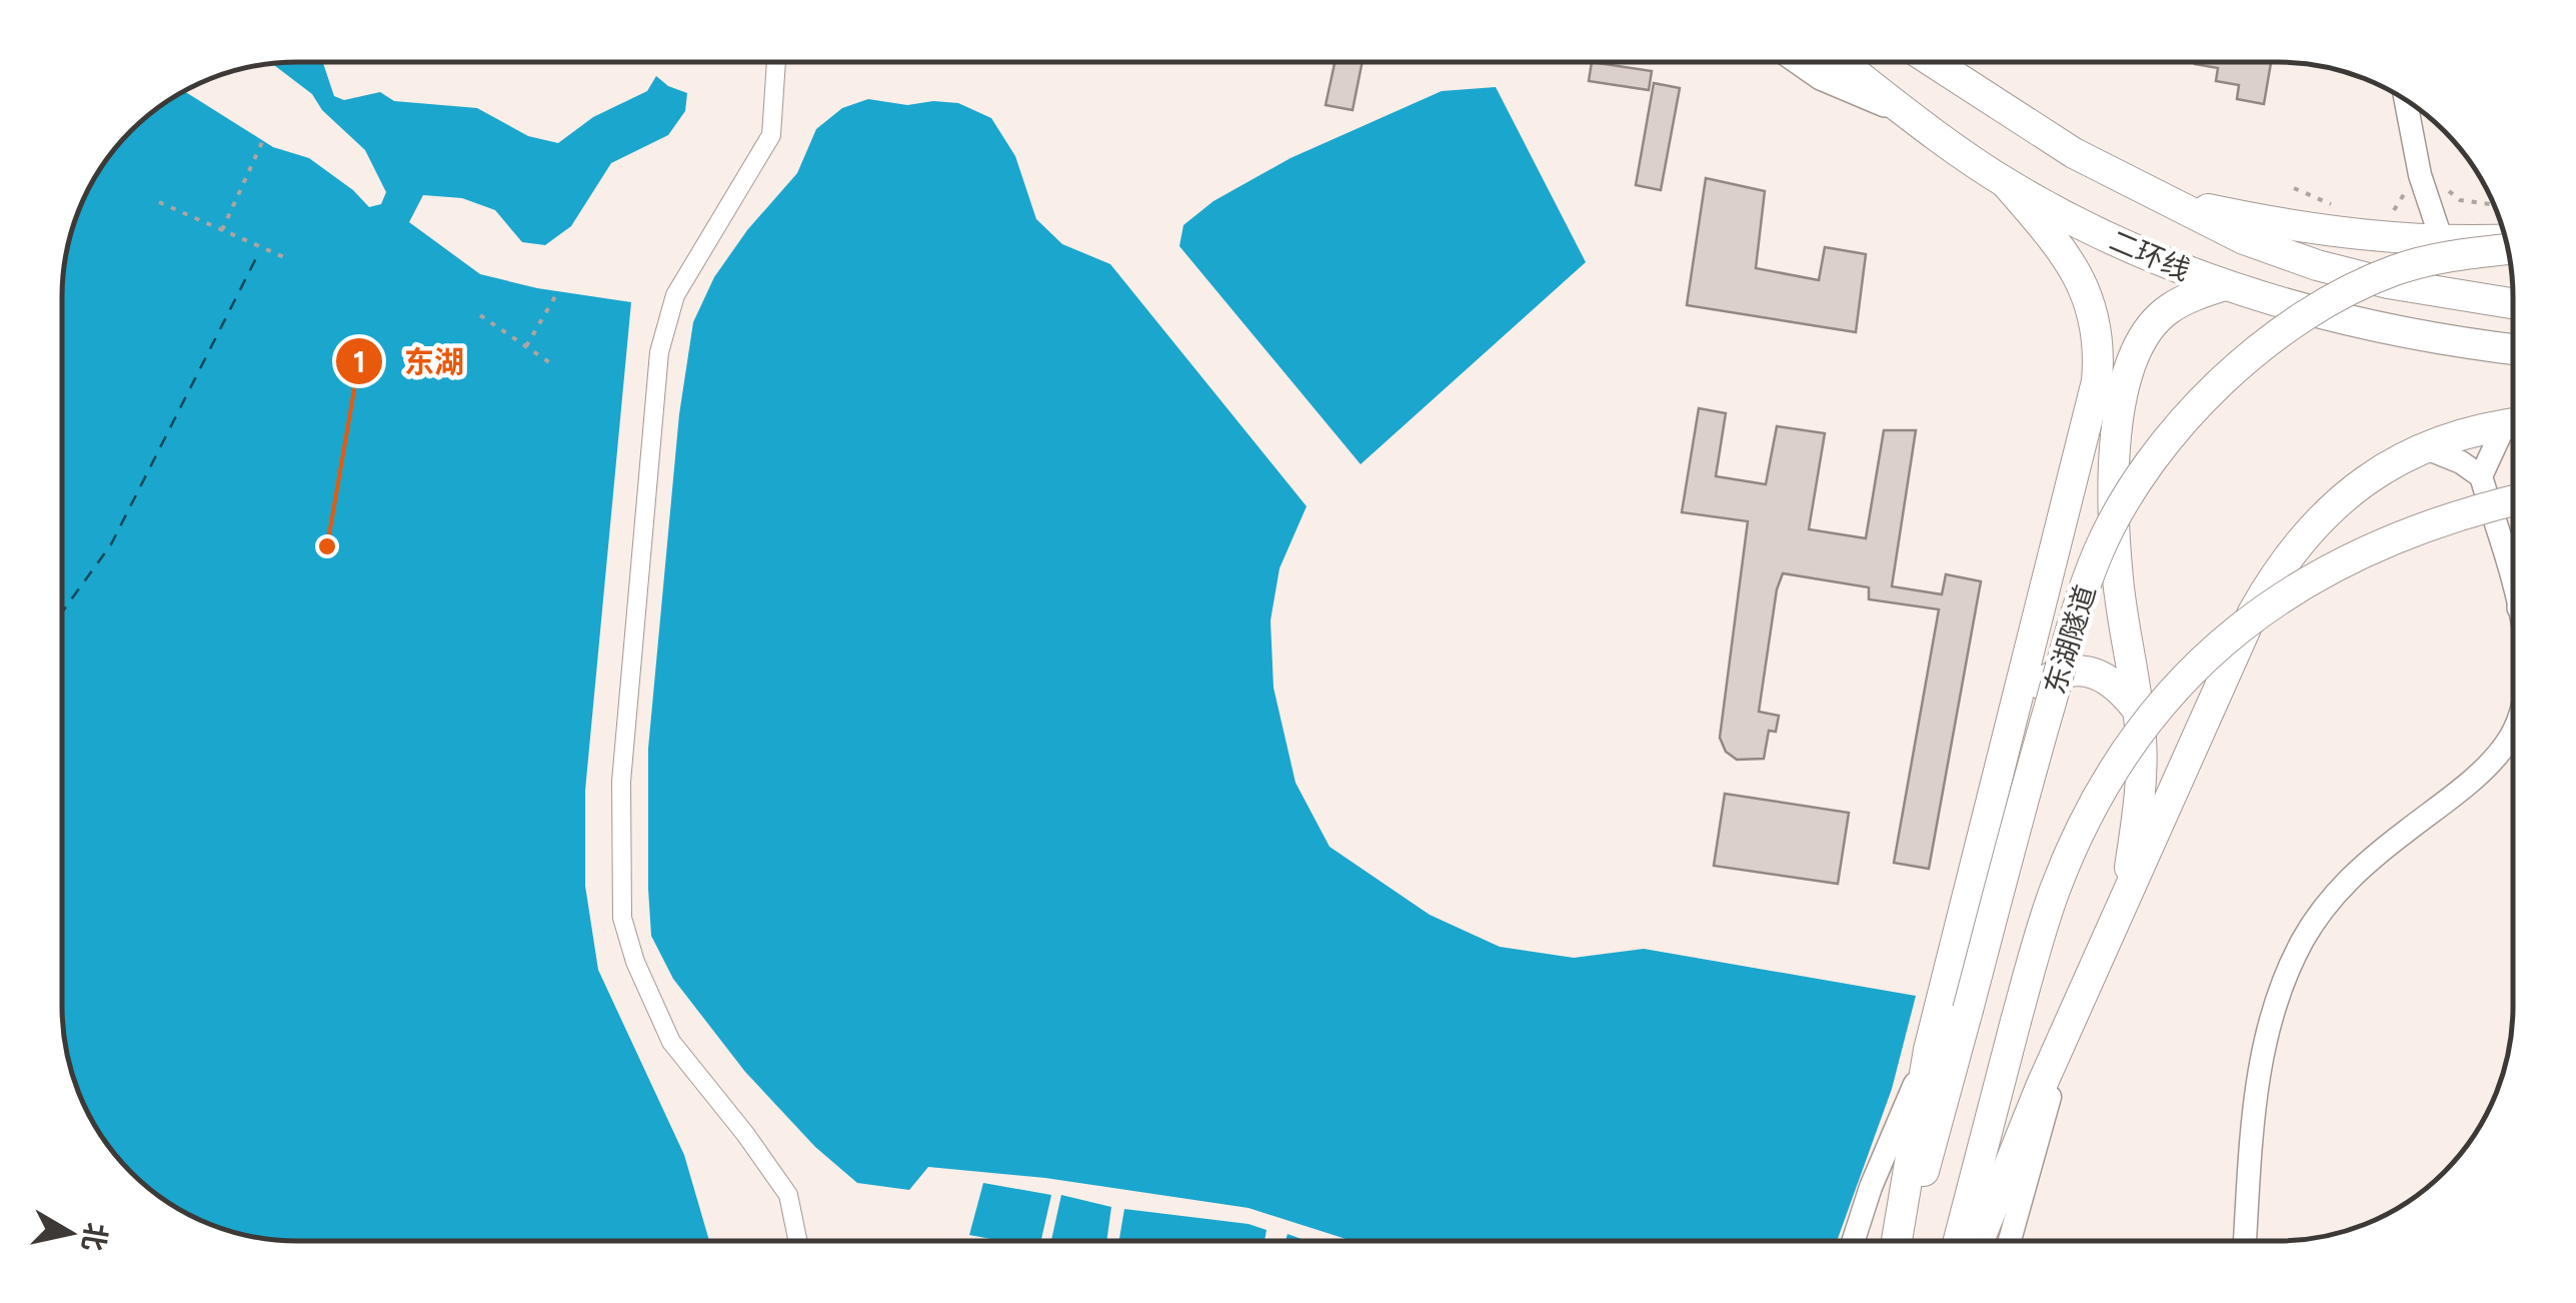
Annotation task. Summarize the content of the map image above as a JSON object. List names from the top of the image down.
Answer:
{
  "streets": {
    "highway": ["二环线", "东湖隧道"]
  },
  "places": ["东湖"],
  "north": "right"
}
